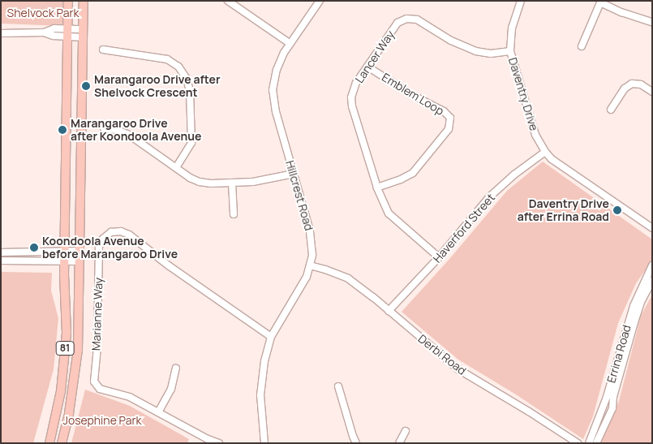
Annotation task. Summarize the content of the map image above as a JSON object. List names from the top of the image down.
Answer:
{
  "streets": {
    "main road": ["81"],
    "street": [
      "Lancer Way",
      "Emblem Loop",
      "Daventry Drive",
      "Hillcrest Road",
      "Haverford Street",
      "Marianne Way",
      "Errina Road",
      "Derbi Road"
    ]
  },
  "crossings": [
    ["Lancer Way", "Emblem Loop"],
    ["Lancer Way", "Daventry Drive"],
    ["Lancer Way", "Haverford Street"],
    ["Daventry Drive", "Haverford Street"],
    ["Hillcrest Road", "Marianne Way"],
    ["Hillcrest Road", "Derbi Road"],
    ["Haverford Street", "Derbi Road"]
  ],
  "parks": ["Shelvock Park", "Josephine Park"],
  "places": [
    "Marangaroo Drive after Shelvock Crescent",
    "Marangaroo Drive after Koondoola Avenue",
    "Daventry Drive after Errina Road",
    "Koondoola Avenue before Marangaroo Drive"
  ]
}
